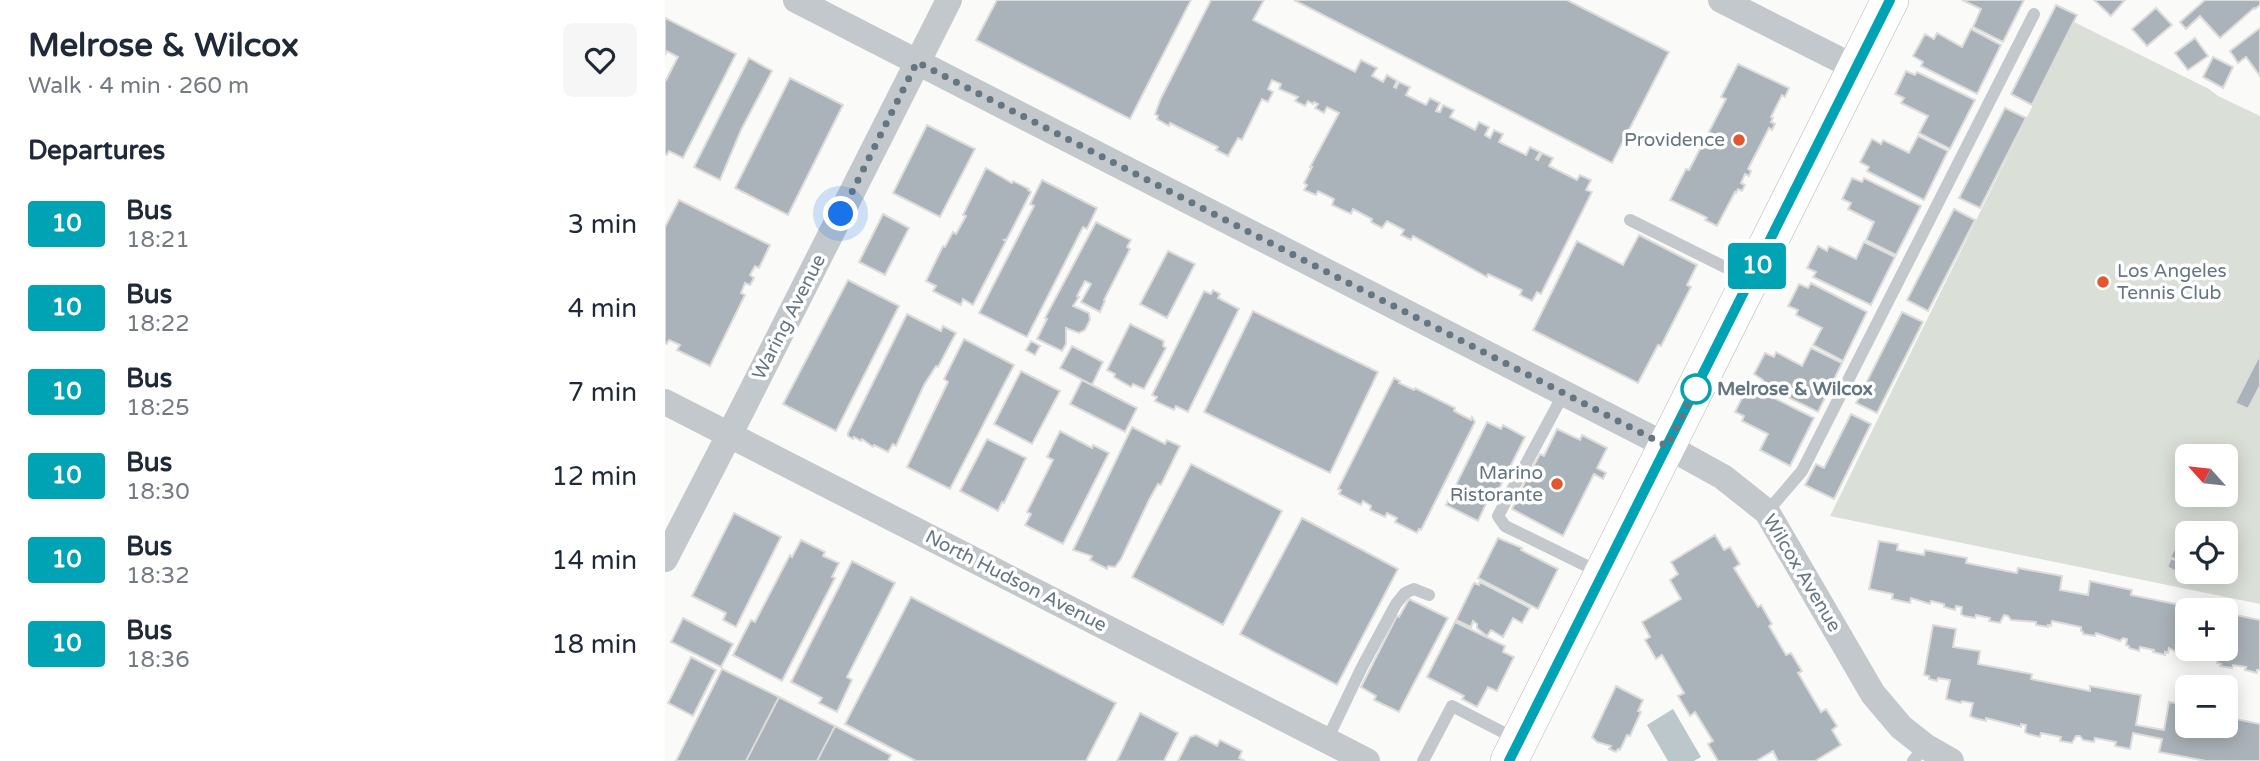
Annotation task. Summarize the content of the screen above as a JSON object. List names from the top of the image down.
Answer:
{
  "streets": {
    "street": ["Waring Avenue", "Wilcox Avenue", "North Hudson Avenue"]
  },
  "crossings": [
    ["Waring Avenue", "Wilcox Avenue"],
    ["Waring Avenue", "North Hudson Avenue"]
  ],
  "places": [
    "Providence",
    "Los Angeles Tennis Club",
    "Melrose & Wilcox",
    "Marino Ristorante"
  ],
  "lines": ["bus line 10"],
  "north": "top left",
  "page": {
    "heading": [
      ["Melrose & Wilcox", "Walk · 4 min · 260 m"],
      "Departures"
    ],
    "on_map": "10",
    "list": [
      {
        "mark": "10",
        "name": "Bus",
        "note": "18:21",
        "value": "3 min"
      },
      {
        "mark": "10",
        "name": "Bus",
        "note": "18:22",
        "value": "4 min"
      },
      {
        "mark": "10",
        "name": "Bus",
        "note": "18:25",
        "value": "7 min"
      },
      {
        "mark": "10",
        "name": "Bus",
        "note": "18:30",
        "value": "12 min"
      },
      {
        "mark": "10",
        "name": "Bus",
        "note": "18:32",
        "value": "14 min"
      },
      {
        "mark": "10",
        "name": "Bus",
        "note": "18:36",
        "value": "18 min"
      }
    ],
    "map_buttons": ["+", "−"]
  }
}
